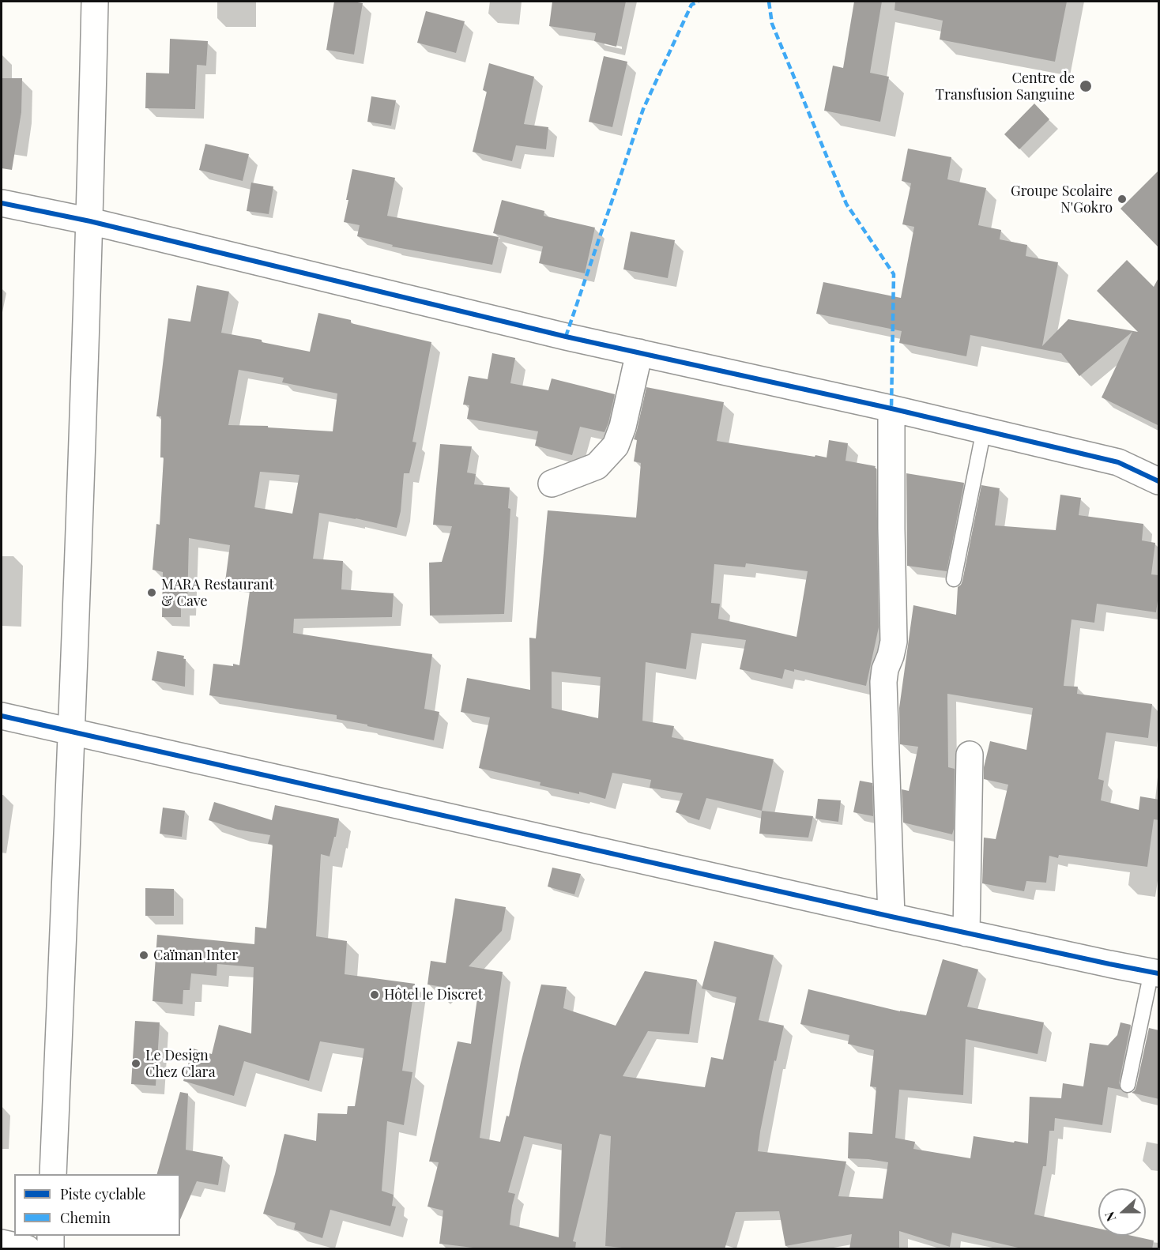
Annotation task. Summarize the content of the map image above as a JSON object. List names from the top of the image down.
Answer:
{
  "places": [
    "Centre de Transfusion Sanguine",
    "Groupe Scolaire N'Gokro",
    "MARA Restaurant & Cave",
    "Caïman Inter",
    "Hôtel le Discret",
    "Le Design Chez Clara"
  ],
  "legend": ["Piste cyclable", "Chemin"],
  "north": "left"
}
